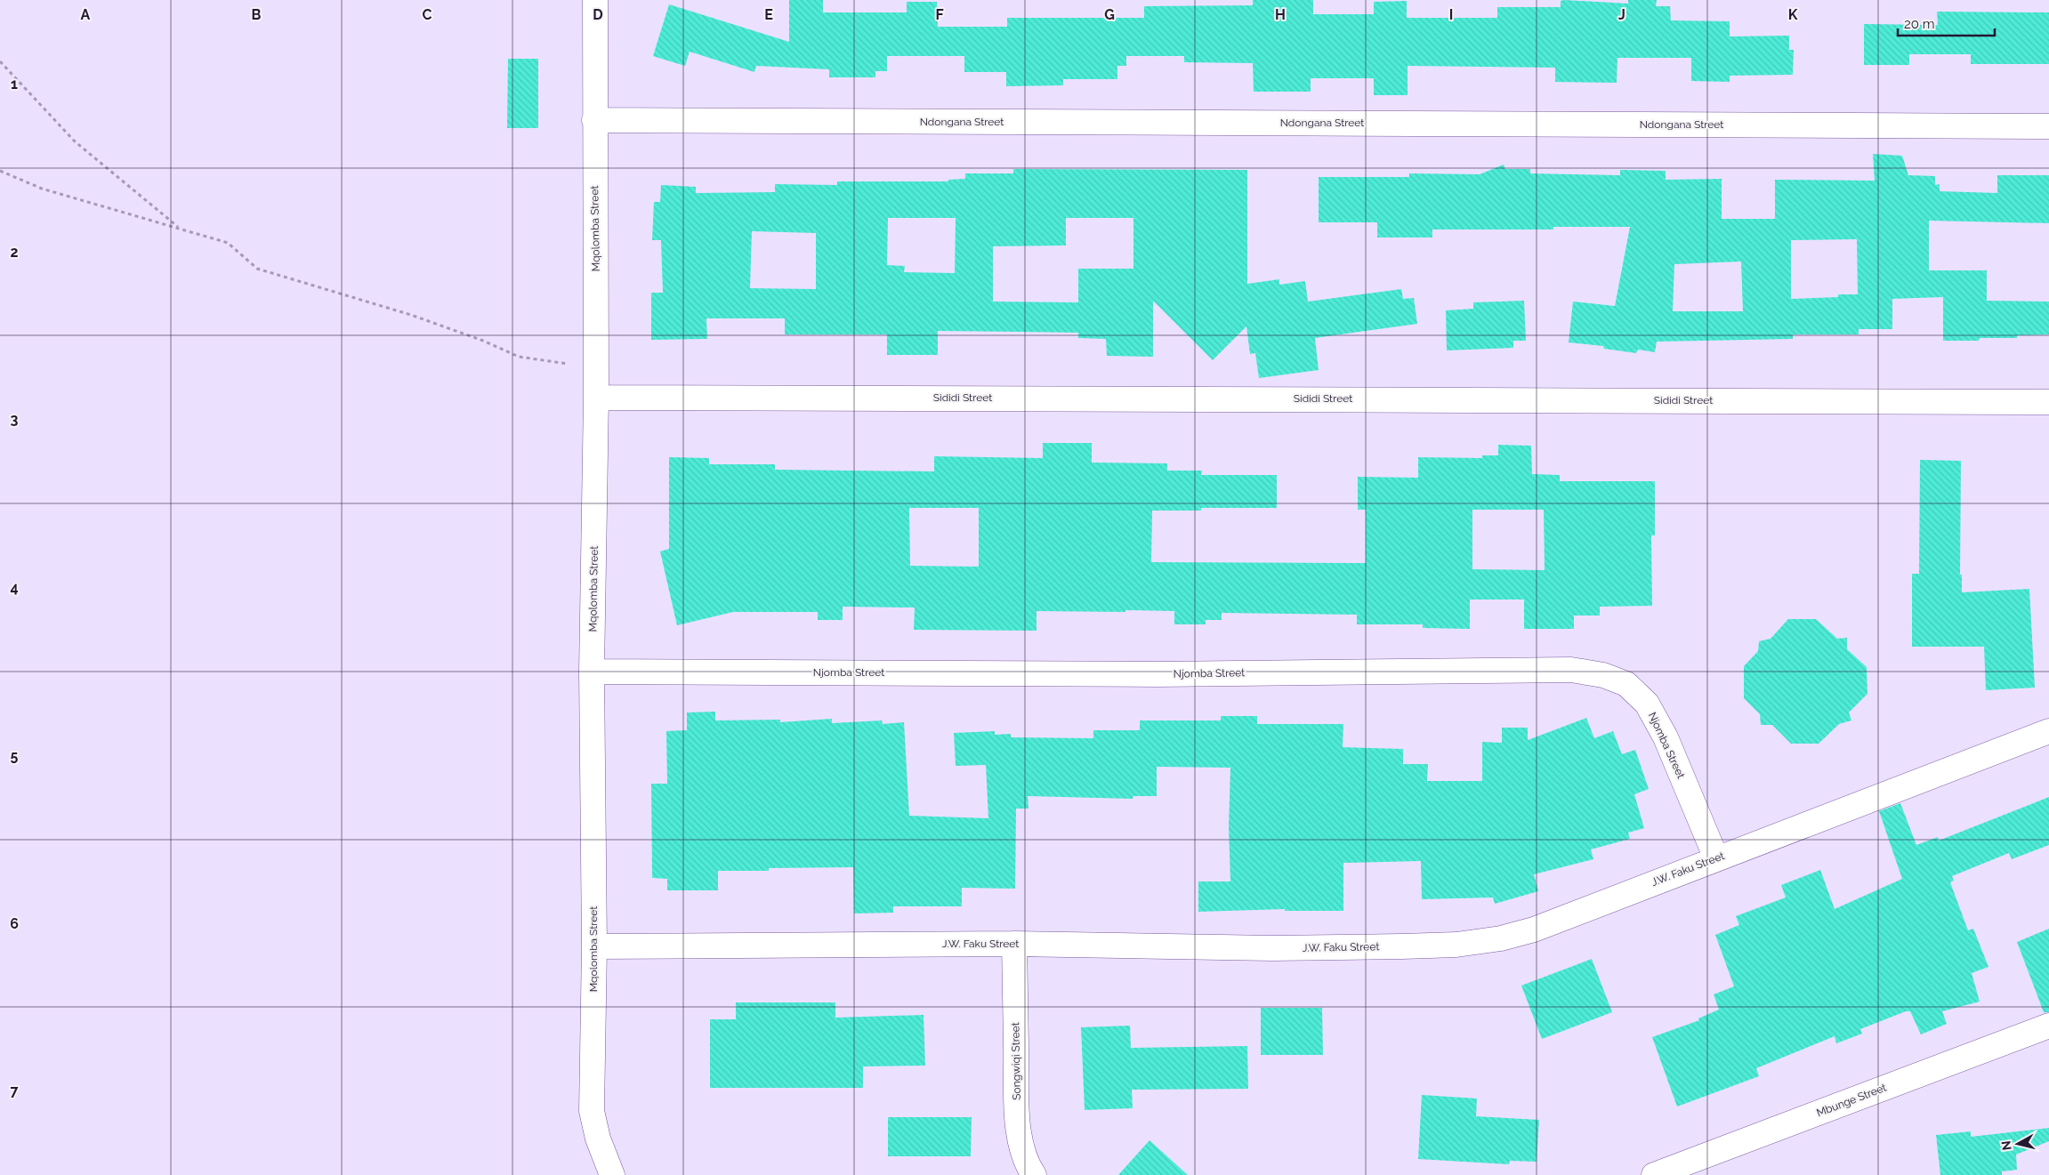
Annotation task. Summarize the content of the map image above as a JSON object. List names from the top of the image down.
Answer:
{
  "streets": {
    "street": [
      "Ndongana Street",
      "Mqolomba Street",
      "Sididi Street",
      "Njomba Street",
      "J.W. Faku Street",
      "Songwiqi Street",
      "Mbunge Street"
    ]
  },
  "crossings": [
    ["Ndongana Street", "Mqolomba Street"],
    ["Mqolomba Street", "Sididi Street"],
    ["Mqolomba Street", "Njomba Street"],
    ["Mqolomba Street", "J.W. Faku Street"],
    ["Njomba Street", "J.W. Faku Street"],
    ["J.W. Faku Street", "Songwiqi Street"]
  ],
  "scale_bar": "20 m",
  "north": "left",
  "grid": {
    "columns": [
      "A",
      "B",
      "C",
      "D",
      "E",
      "F",
      "G",
      "H",
      "I",
      "J",
      "K"
    ],
    "rows": [
      "1",
      "2",
      "3",
      "4",
      "5",
      "6",
      "7"
    ]
  }
}
